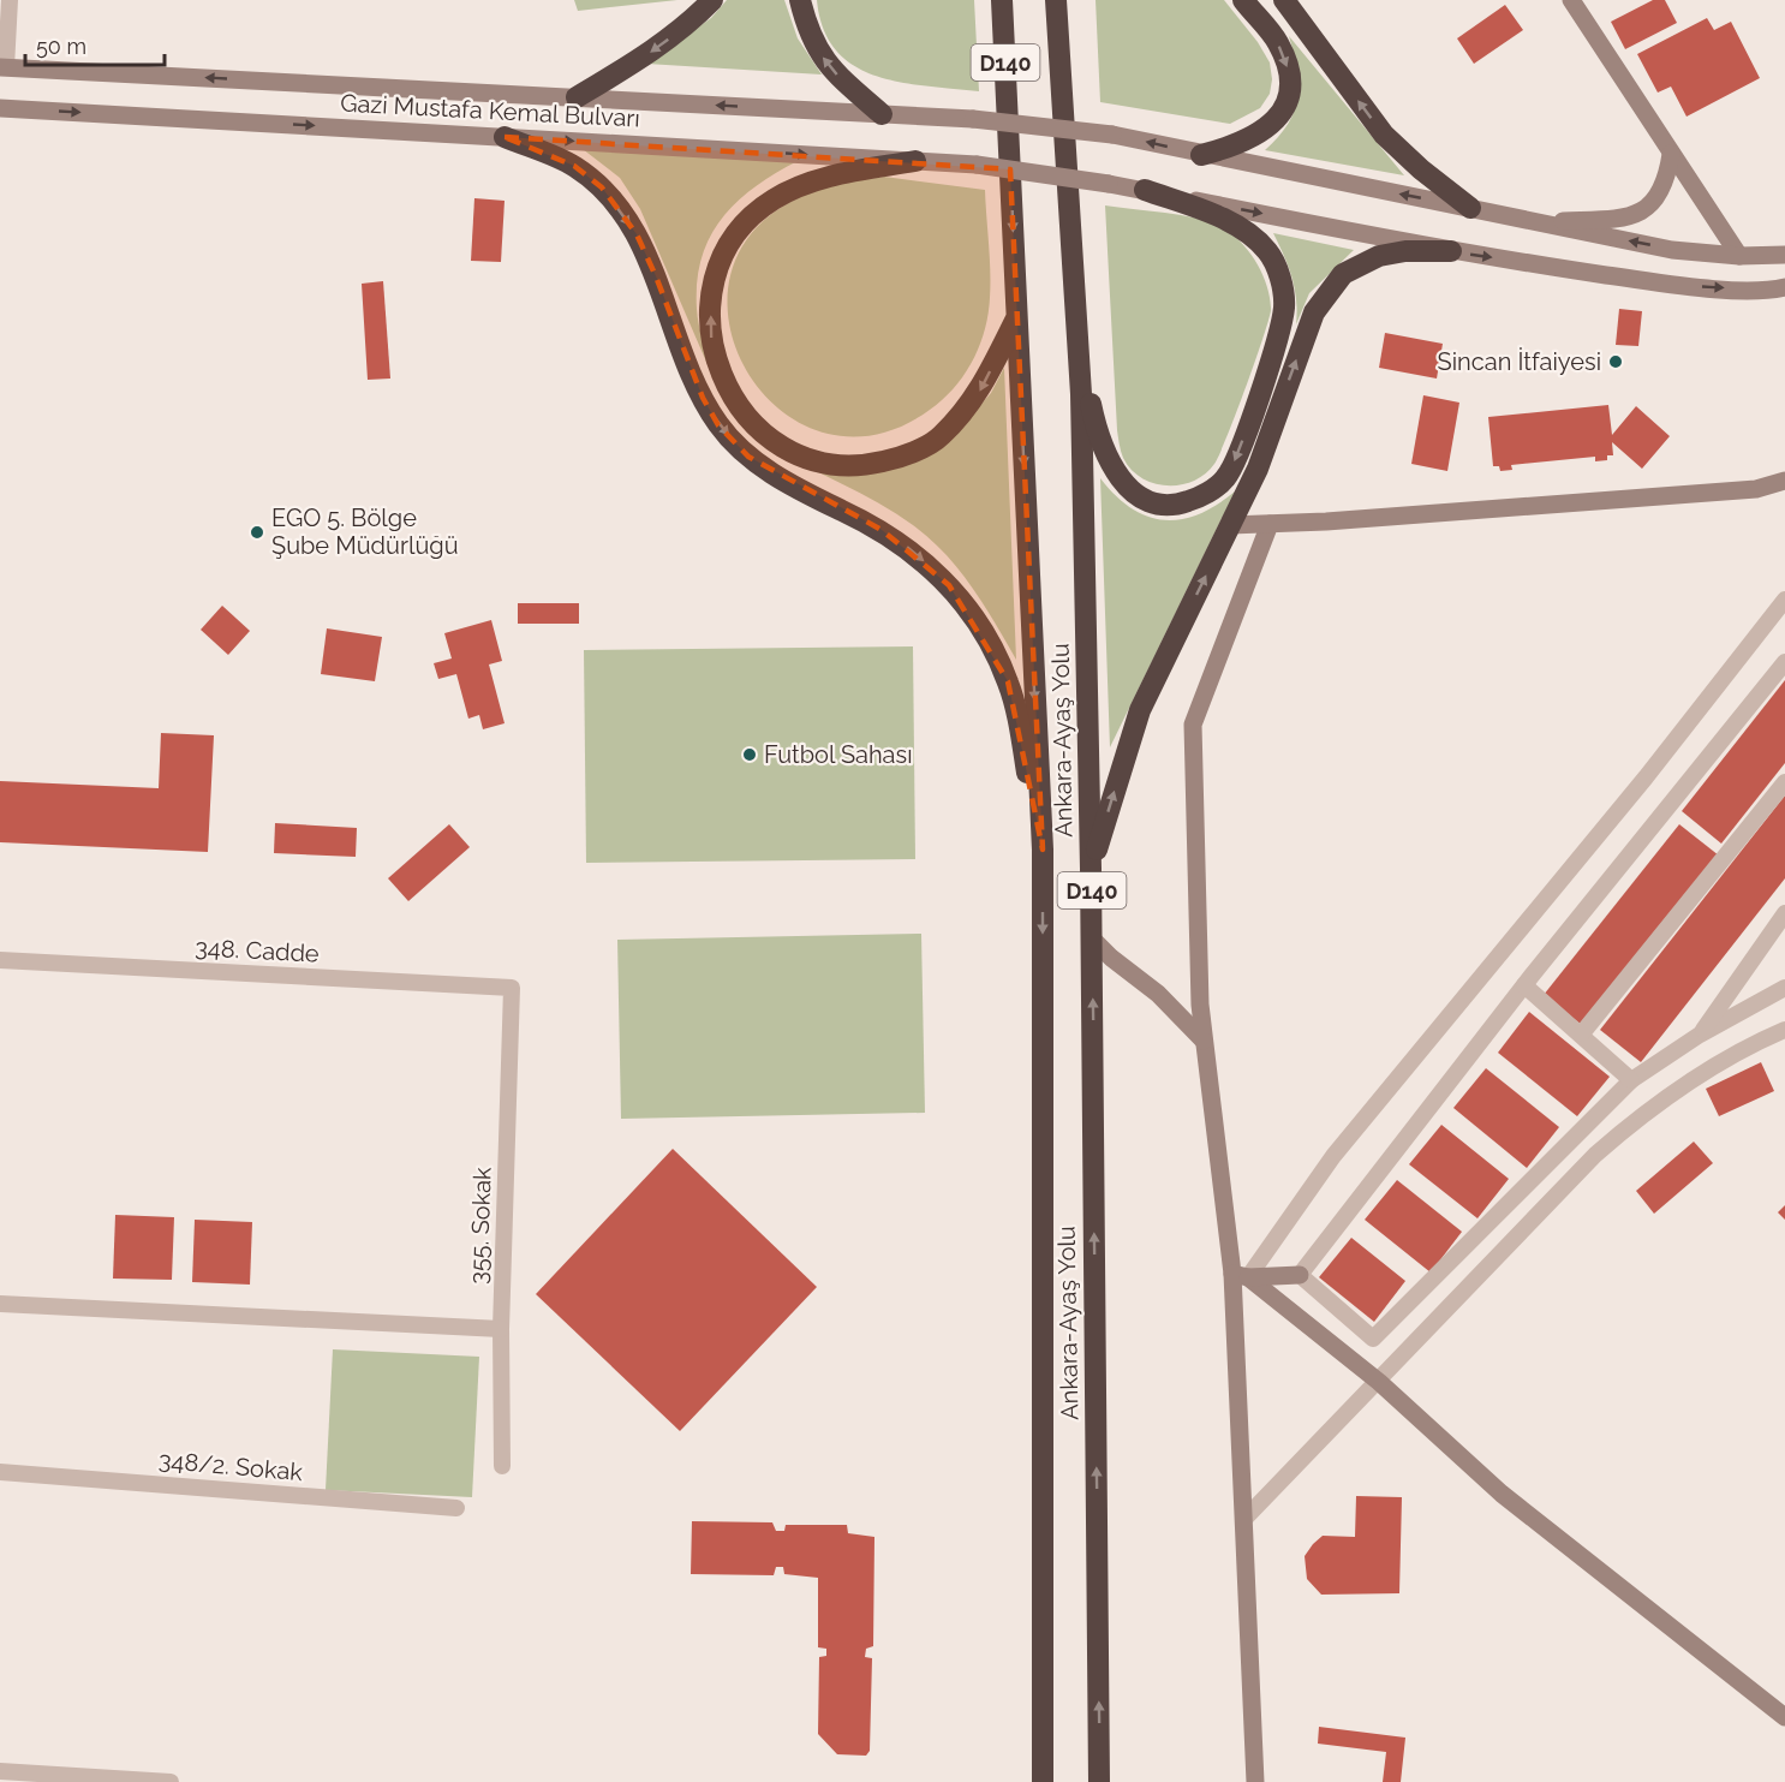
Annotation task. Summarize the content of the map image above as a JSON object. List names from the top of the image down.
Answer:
{
  "streets": {
    "highway": ["D140", "Ankara-Ayaş Yolu"],
    "main road": ["Gazi Mustafa Kemal Bulvarı"],
    "street": ["348. Cadde", "355. Sokak", "348/2. Sokak"]
  },
  "crossings": [
    ["348. Cadde", "355. Sokak"]
  ],
  "places": ["Sincan İtfaiyesi", "EGO 5. Bölge Şube Müdürlüğü", "Futbol Sahası"],
  "scale_bar": "50 m"
}
